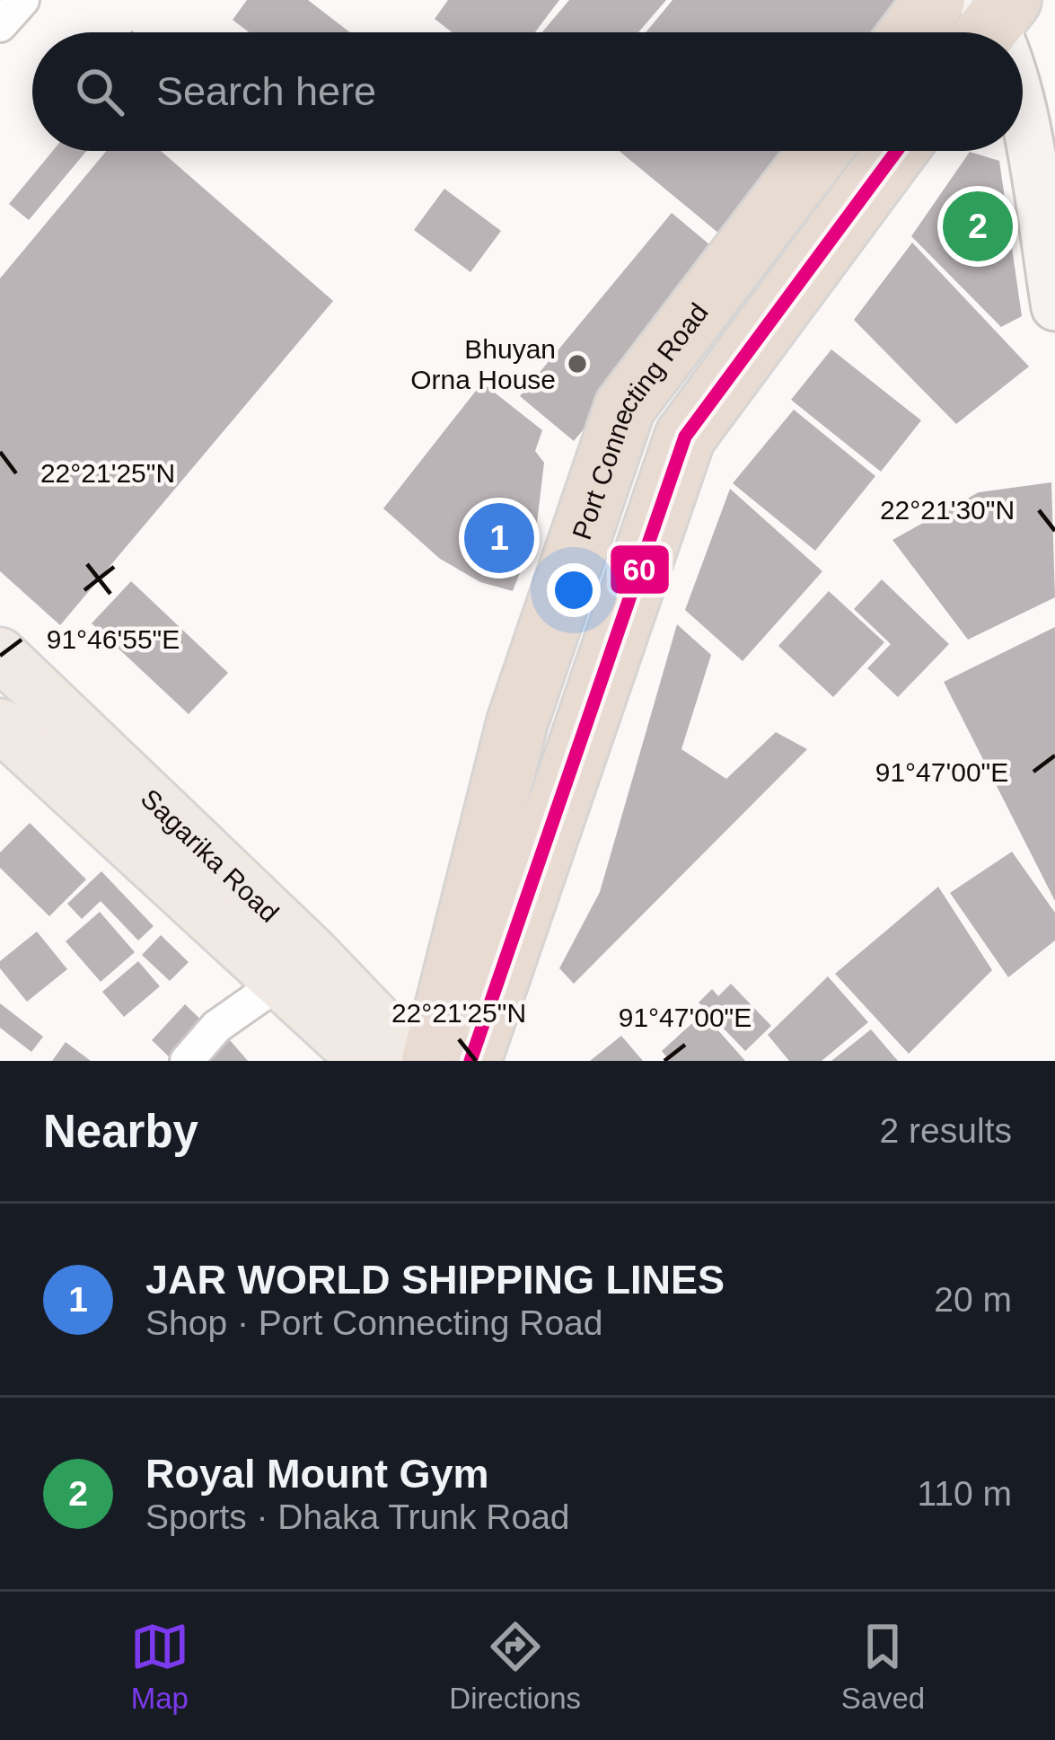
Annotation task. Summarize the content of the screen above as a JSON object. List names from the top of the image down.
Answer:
{
  "streets": {
    "highway": ["Port Connecting Road"],
    "main road": ["Sagarika Road"]
  },
  "places": ["Bhuyan Orna House"],
  "lines": ["transit line 60"],
  "page": {
    "search": "Search here",
    "pins": ["2", "1"],
    "heading": ["Nearby", "2 results"],
    "list": [
      {
        "mark": "1",
        "name": "JAR WORLD SHIPPING LINES",
        "note": "Shop · Port Connecting Road",
        "value": "20 m"
      },
      {
        "mark": "2",
        "name": "Royal Mount Gym",
        "note": "Sports · Dhaka Trunk Road",
        "value": "110 m"
      }
    ],
    "nav": ["Map", "Directions", "Saved"]
  },
  "coordinates": [
    "22°21'25\"N",
    "22°21'30\"N",
    "91°46'55\"E",
    "91°47'00\"E"
  ]
}
